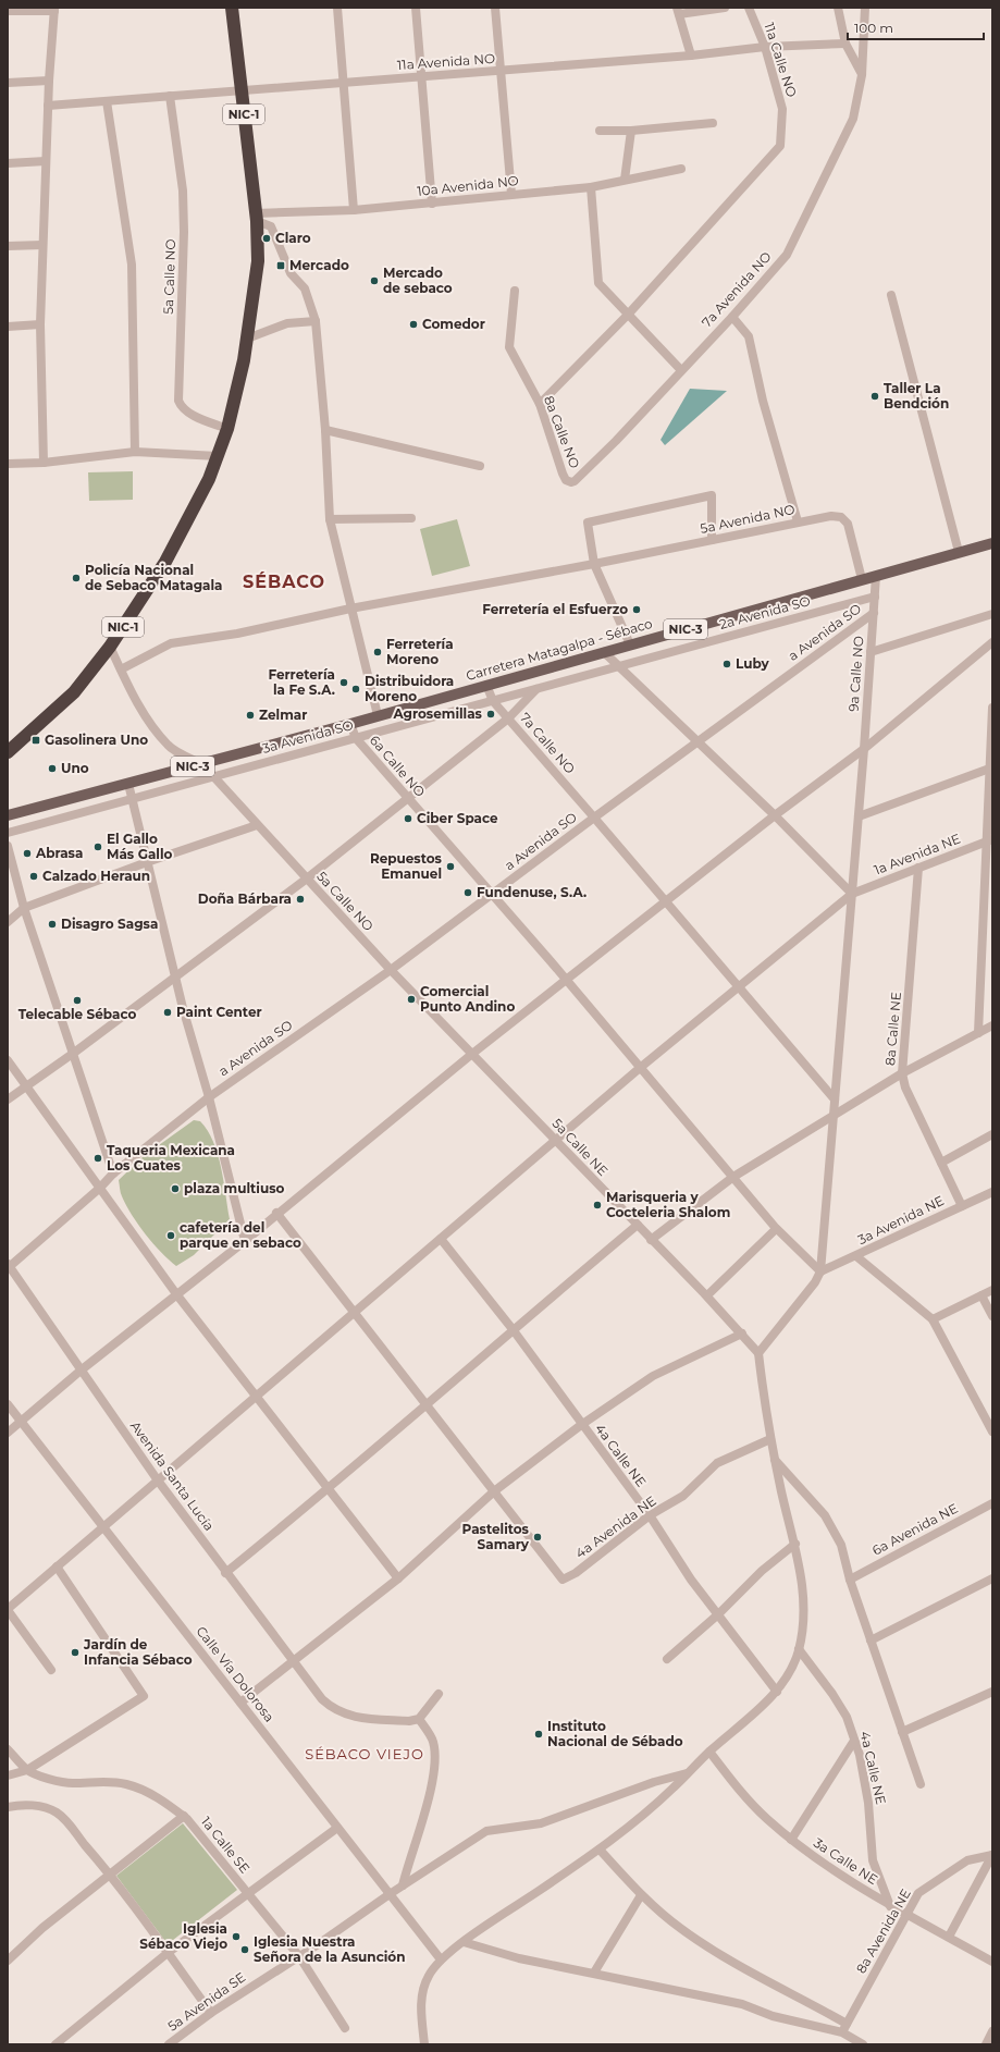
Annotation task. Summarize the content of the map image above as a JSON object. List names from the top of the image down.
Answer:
{
  "streets": {
    "highway": ["NIC-1"],
    "main road": ["NIC-3", "Carretera Matagalpa - Sébaco"],
    "street": [
      "11a Calle NO",
      "11a Avenida NO",
      "10a Avenida NO",
      "5a Calle NO",
      "7a Avenida NO",
      "8a Calle NO",
      "5a Avenida NO",
      "2a Avenida SO",
      "a Avenida SO",
      "9a Calle NO",
      "3a Avenida SO",
      "7a Calle NO",
      "6a Calle NO",
      "1a Avenida NE",
      "8a Calle NE",
      "5a Calle NE",
      "3a Avenida NE",
      "4a Calle NE",
      "Avenida Santa Lucía",
      "4a Avenida NE",
      "6a Avenida NE",
      "Calle Vía Dolorosa",
      "1a Calle SE",
      "3a Calle NE",
      "8a Avenida NE",
      "5a Avenida SE"
    ]
  },
  "crossings": [
    ["11a Calle NO", "11a Avenida NO"],
    ["11a Avenida NO", "NIC-1"],
    ["11a Avenida NO", "5a Calle NO"],
    ["NIC-1", "10a Avenida NO"],
    ["NIC-1", "5a Calle NO"],
    ["5a Calle NO", "5a Avenida NO"],
    ["5a Calle NO", "a Avenida SO"],
    ["5a Calle NO", "Carretera Matagalpa - Sébaco"],
    ["5a Calle NO", "3a Avenida SO"],
    ["5a Calle NO", "5a Calle NE"],
    ["7a Avenida NO", "8a Calle NO"],
    ["5a Avenida NO", "Carretera Matagalpa - Sébaco"],
    ["2a Avenida SO", "9a Calle NO"],
    ["2a Avenida SO", "3a Avenida SO"],
    ["a Avenida SO", "9a Calle NO"],
    ["a Avenida SO", "7a Calle NO"],
    ["a Avenida SO", "6a Calle NO"],
    ["a Avenida SO", "Avenida Santa Lucía"],
    ["Carretera Matagalpa - Sébaco", "9a Calle NO"],
    ["Carretera Matagalpa - Sébaco", "7a Calle NO"],
    ["Carretera Matagalpa - Sébaco", "6a Calle NO"],
    ["9a Calle NO", "7a Calle NO"],
    ["9a Calle NO", "6a Calle NO"],
    ["9a Calle NO", "1a Avenida NE"],
    ["9a Calle NO", "3a Avenida NE"],
    ["3a Avenida SO", "7a Calle NO"],
    ["3a Avenida SO", "6a Calle NO"],
    ["7a Calle NO", "1a Avenida NE"],
    ["6a Calle NO", "1a Avenida NE"],
    ["6a Calle NO", "3a Avenida NE"],
    ["1a Avenida NE", "8a Calle NE"],
    ["1a Avenida NE", "5a Calle NE"],
    ["1a Avenida NE", "4a Calle NE"],
    ["1a Avenida NE", "Avenida Santa Lucía"],
    ["8a Calle NE", "3a Avenida NE"],
    ["4a Calle NE", "4a Avenida NE"],
    ["4a Calle NE", "3a Calle NE"],
    ["Calle Vía Dolorosa", "5a Avenida SE"],
    ["1a Calle SE", "5a Avenida SE"],
    ["3a Calle NE", "8a Avenida NE"]
  ],
  "districts": ["SÉBACO", "SÉBACO VIEJO"],
  "places": {
    "other": [
      "Claro",
      "Mercado de sebaco",
      "Comedor",
      "Taller La Bendción",
      "Policía Nacional de Sebaco Matagala",
      "Ferretería el Esfuerzo",
      "Ferretería Moreno",
      "Luby",
      "Ferretería la Fe S.A.",
      "Distribuidora Moreno",
      "Agrosemillas",
      "Zelmar",
      "Uno",
      "Ciber Space",
      "El Gallo Más Gallo",
      "Abrasa",
      "Repuestos Emanuel",
      "Calzado Heraun",
      "Fundenuse, S.A.",
      "Doña Bárbara",
      "Disagro Sagsa",
      "Comercial Punto Andino",
      "Telecable Sébaco",
      "Paint Center",
      "Taqueria Mexicana Los Cuates",
      "plaza multiuso",
      "Marisqueria y Cocteleria Shalom",
      "cafetería del parque en sebaco",
      "Pastelitos Samary",
      "Jardín de Infancia Sébaco",
      "Instituto Nacional de Sébado",
      "Iglesia Sébaco Viejo",
      "Iglesia Nuestra Señora de la Asunción"
    ],
    "transit": ["Mercado", "Gasolinera Uno"]
  },
  "scale_bar": "100 m"
}
